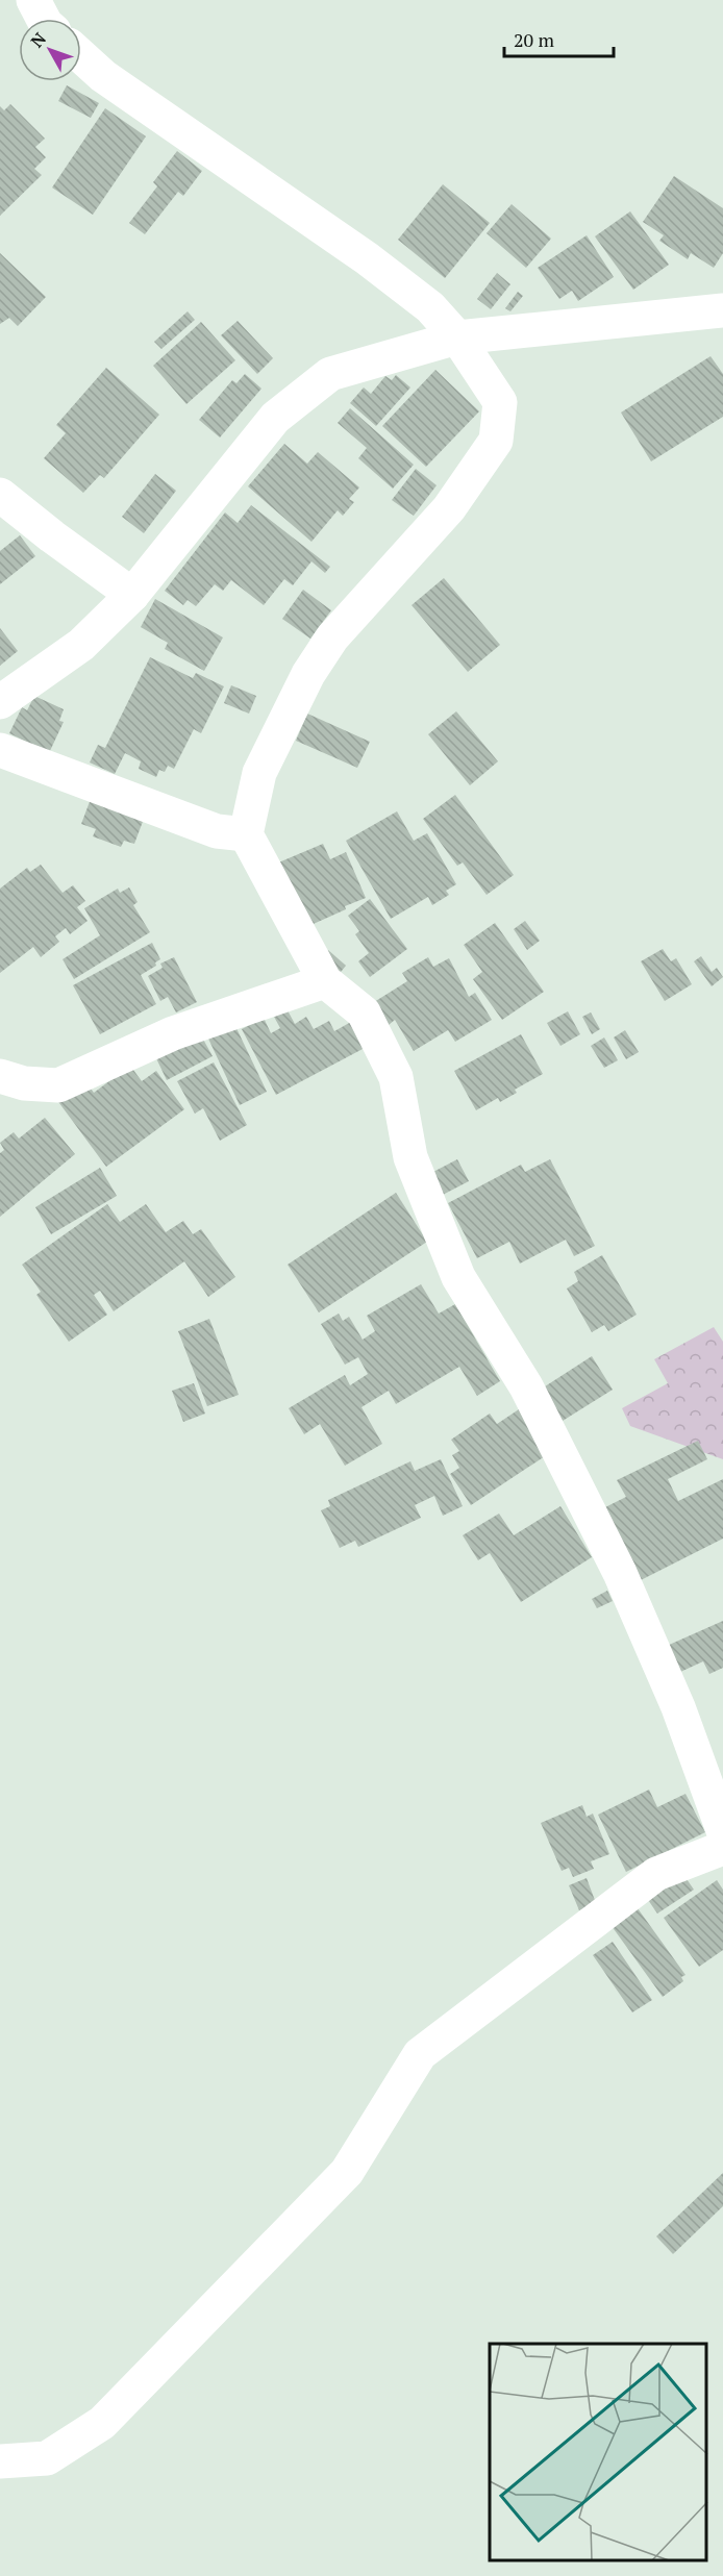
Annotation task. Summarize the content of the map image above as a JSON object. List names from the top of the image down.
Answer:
{
  "scale_bar": "20 m",
  "north": "top left"
}
